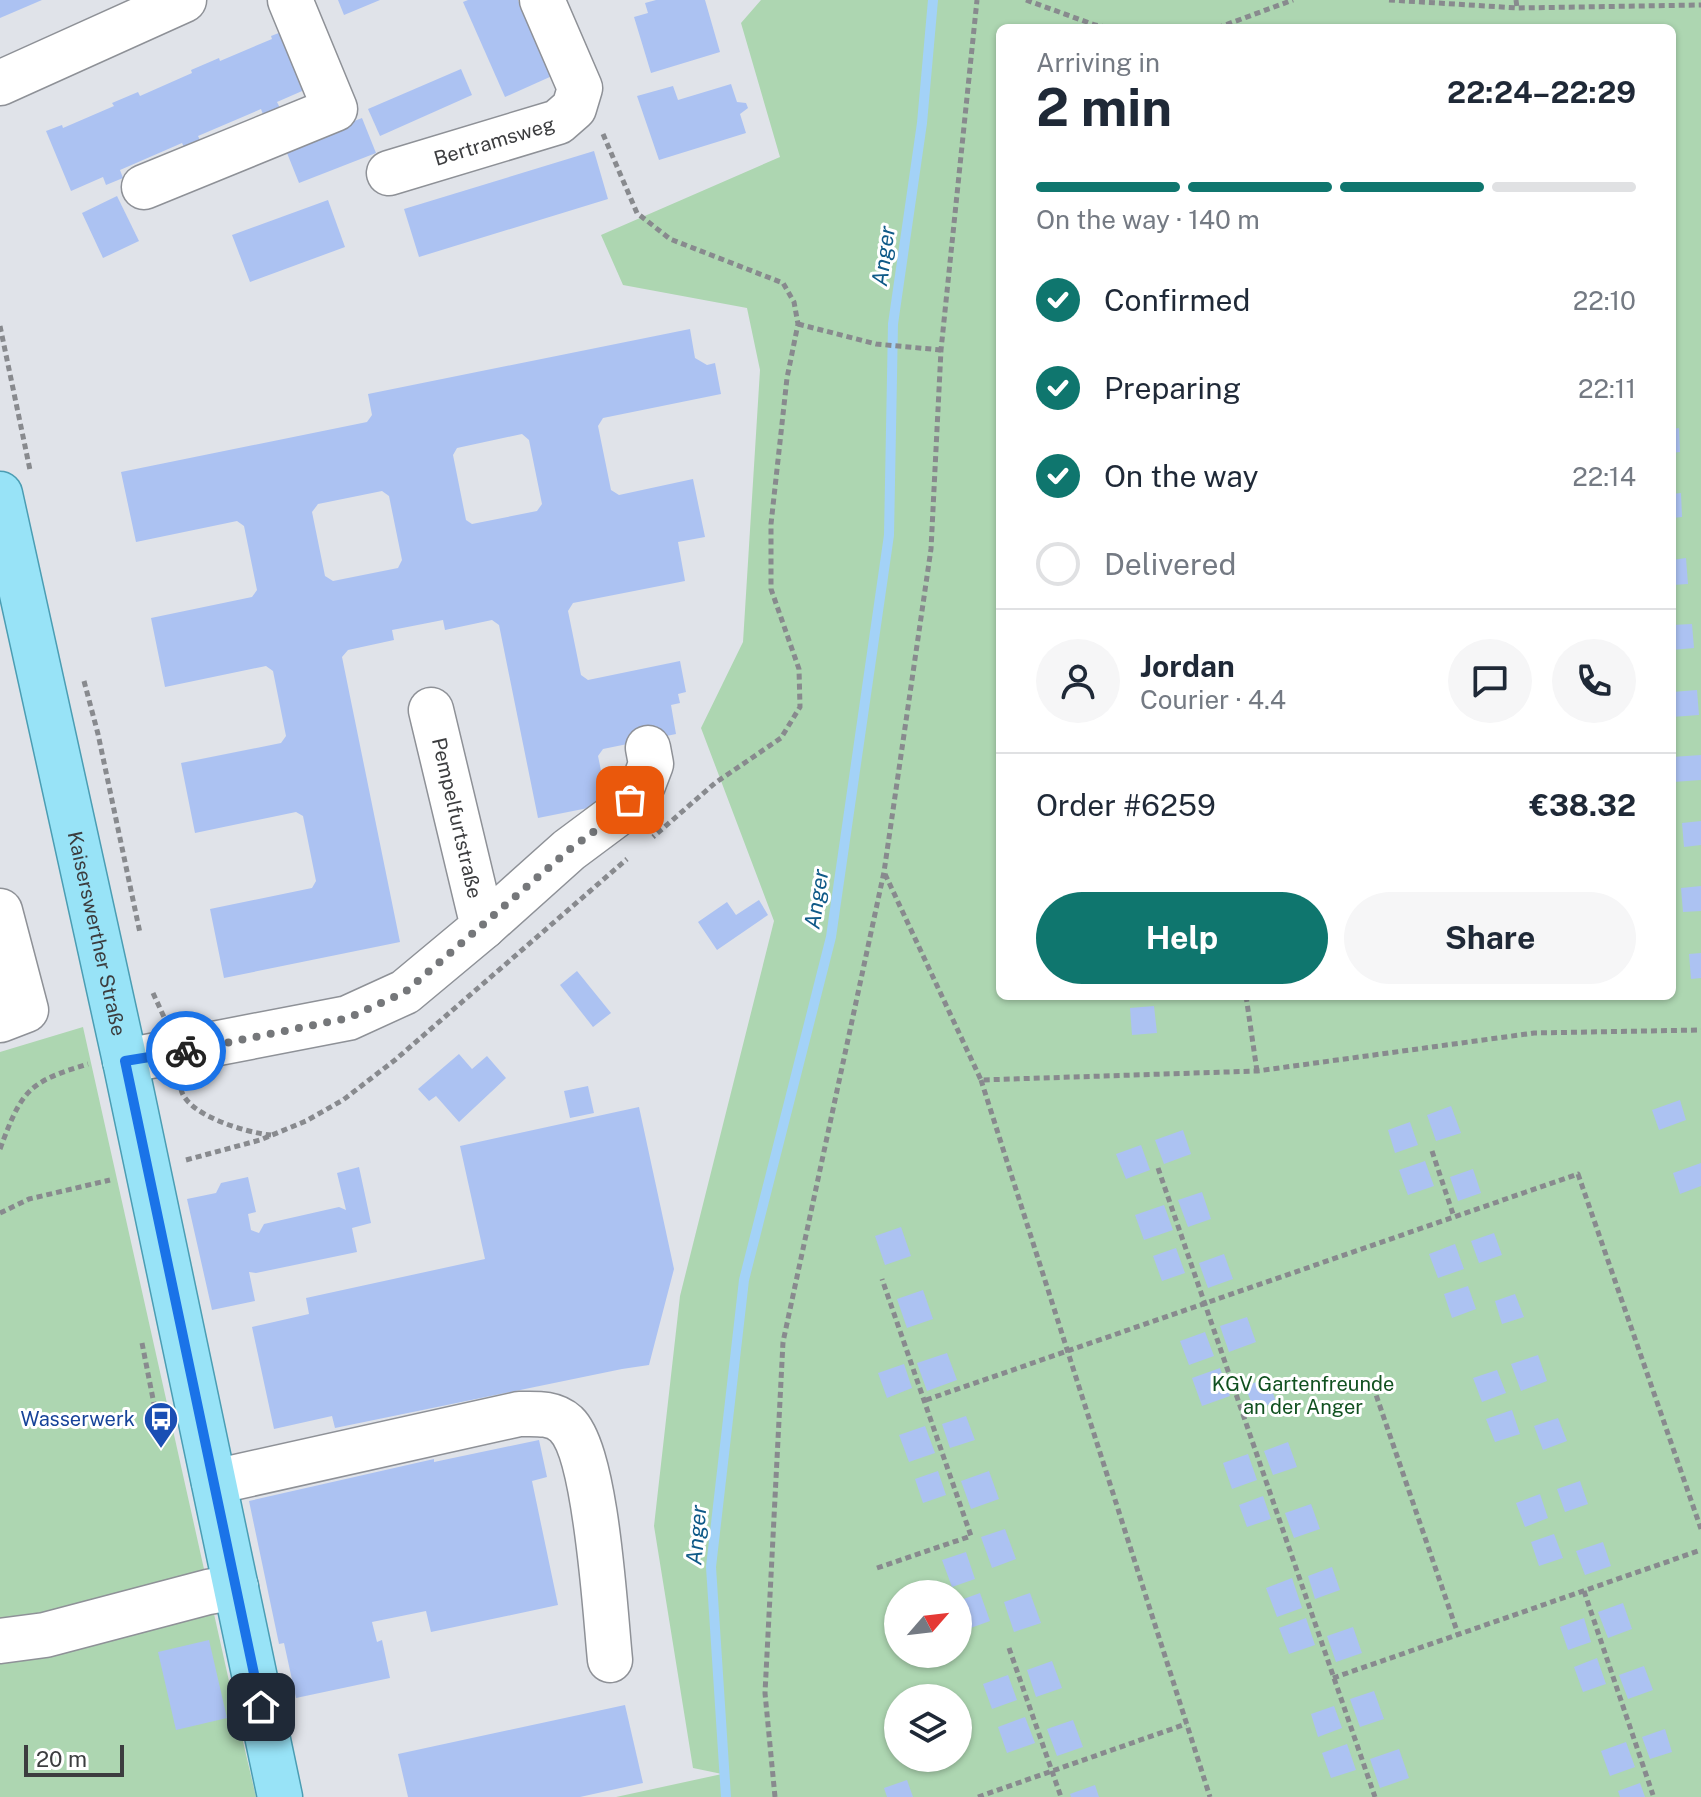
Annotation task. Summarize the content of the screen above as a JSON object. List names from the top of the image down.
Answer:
{
  "streets": {
    "main road": ["Kaiserswerther Straße"],
    "street": ["Bertramsweg", "Pempelfurtstraße"]
  },
  "crossings": [
    ["Pempelfurtstraße", "Kaiserswerther Straße"]
  ],
  "water": ["Anger"],
  "parks": ["KGV Gartenfreunde an der Anger"],
  "places": {
    "bus stop": ["Wasserwerk"]
  },
  "scale_bar": "20 m",
  "north": "top right",
  "page": {
    "heading": ["2 min", "Arriving in", "22:24–22:29"],
    "panel": [
      "Jordan",
      "Courier · 4.4",
      "Order #6259",
      "€38.32"
    ],
    "bar": "On the way · 140 m",
    "list": [
      ["Confirmed", "22:10"],
      ["Preparing", "22:11"],
      ["On the way", "22:14"],
      "Delivered"
    ],
    "buttons": ["Help", "Share"],
    "scale": "20 m"
  }
}
